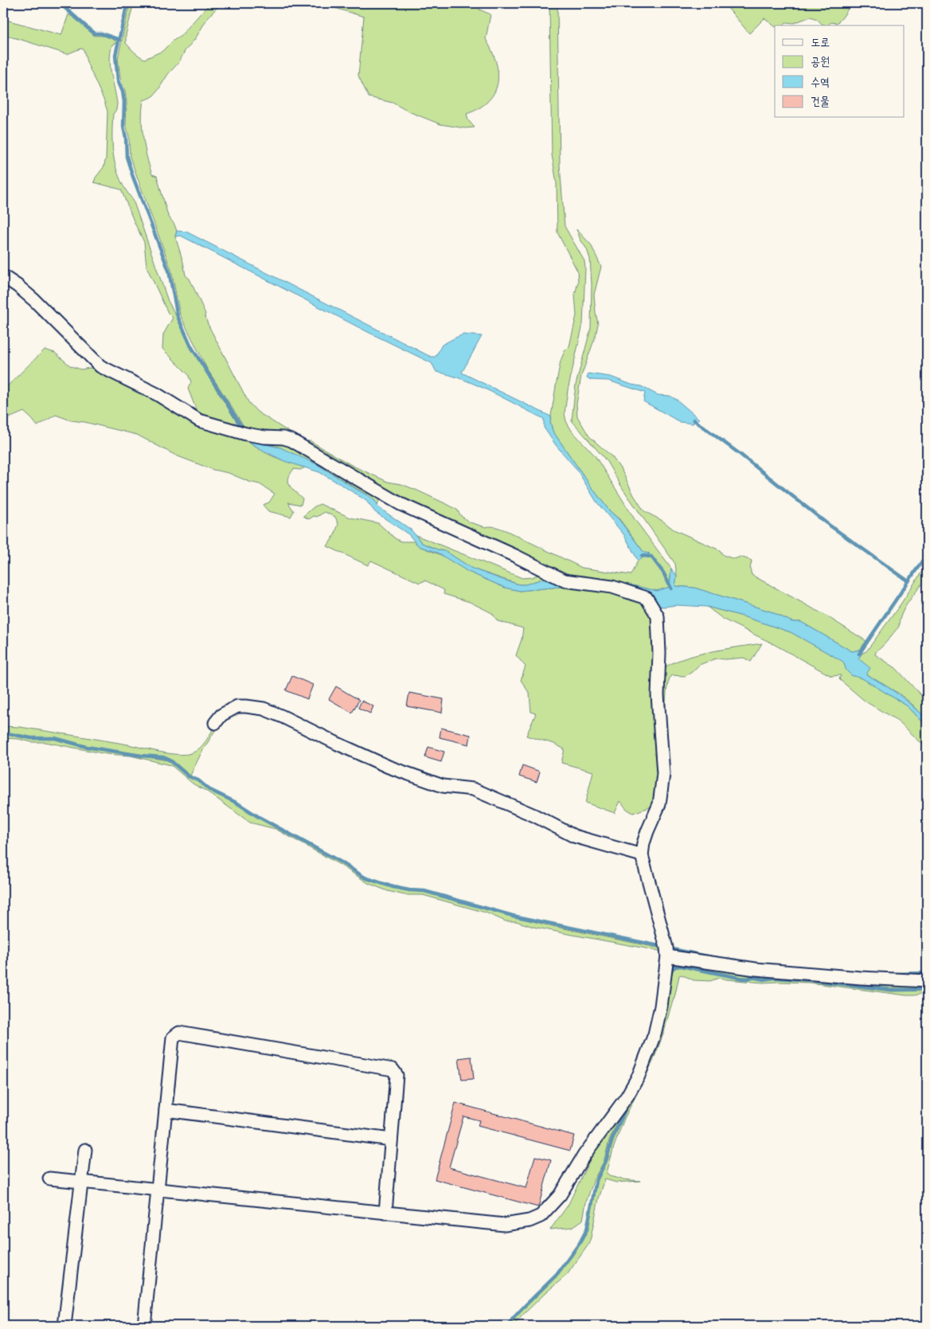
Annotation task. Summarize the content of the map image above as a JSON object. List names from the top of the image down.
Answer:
{
  "legend": [
    "도로",
    "공원",
    "수역",
    "건물"
  ]
}
